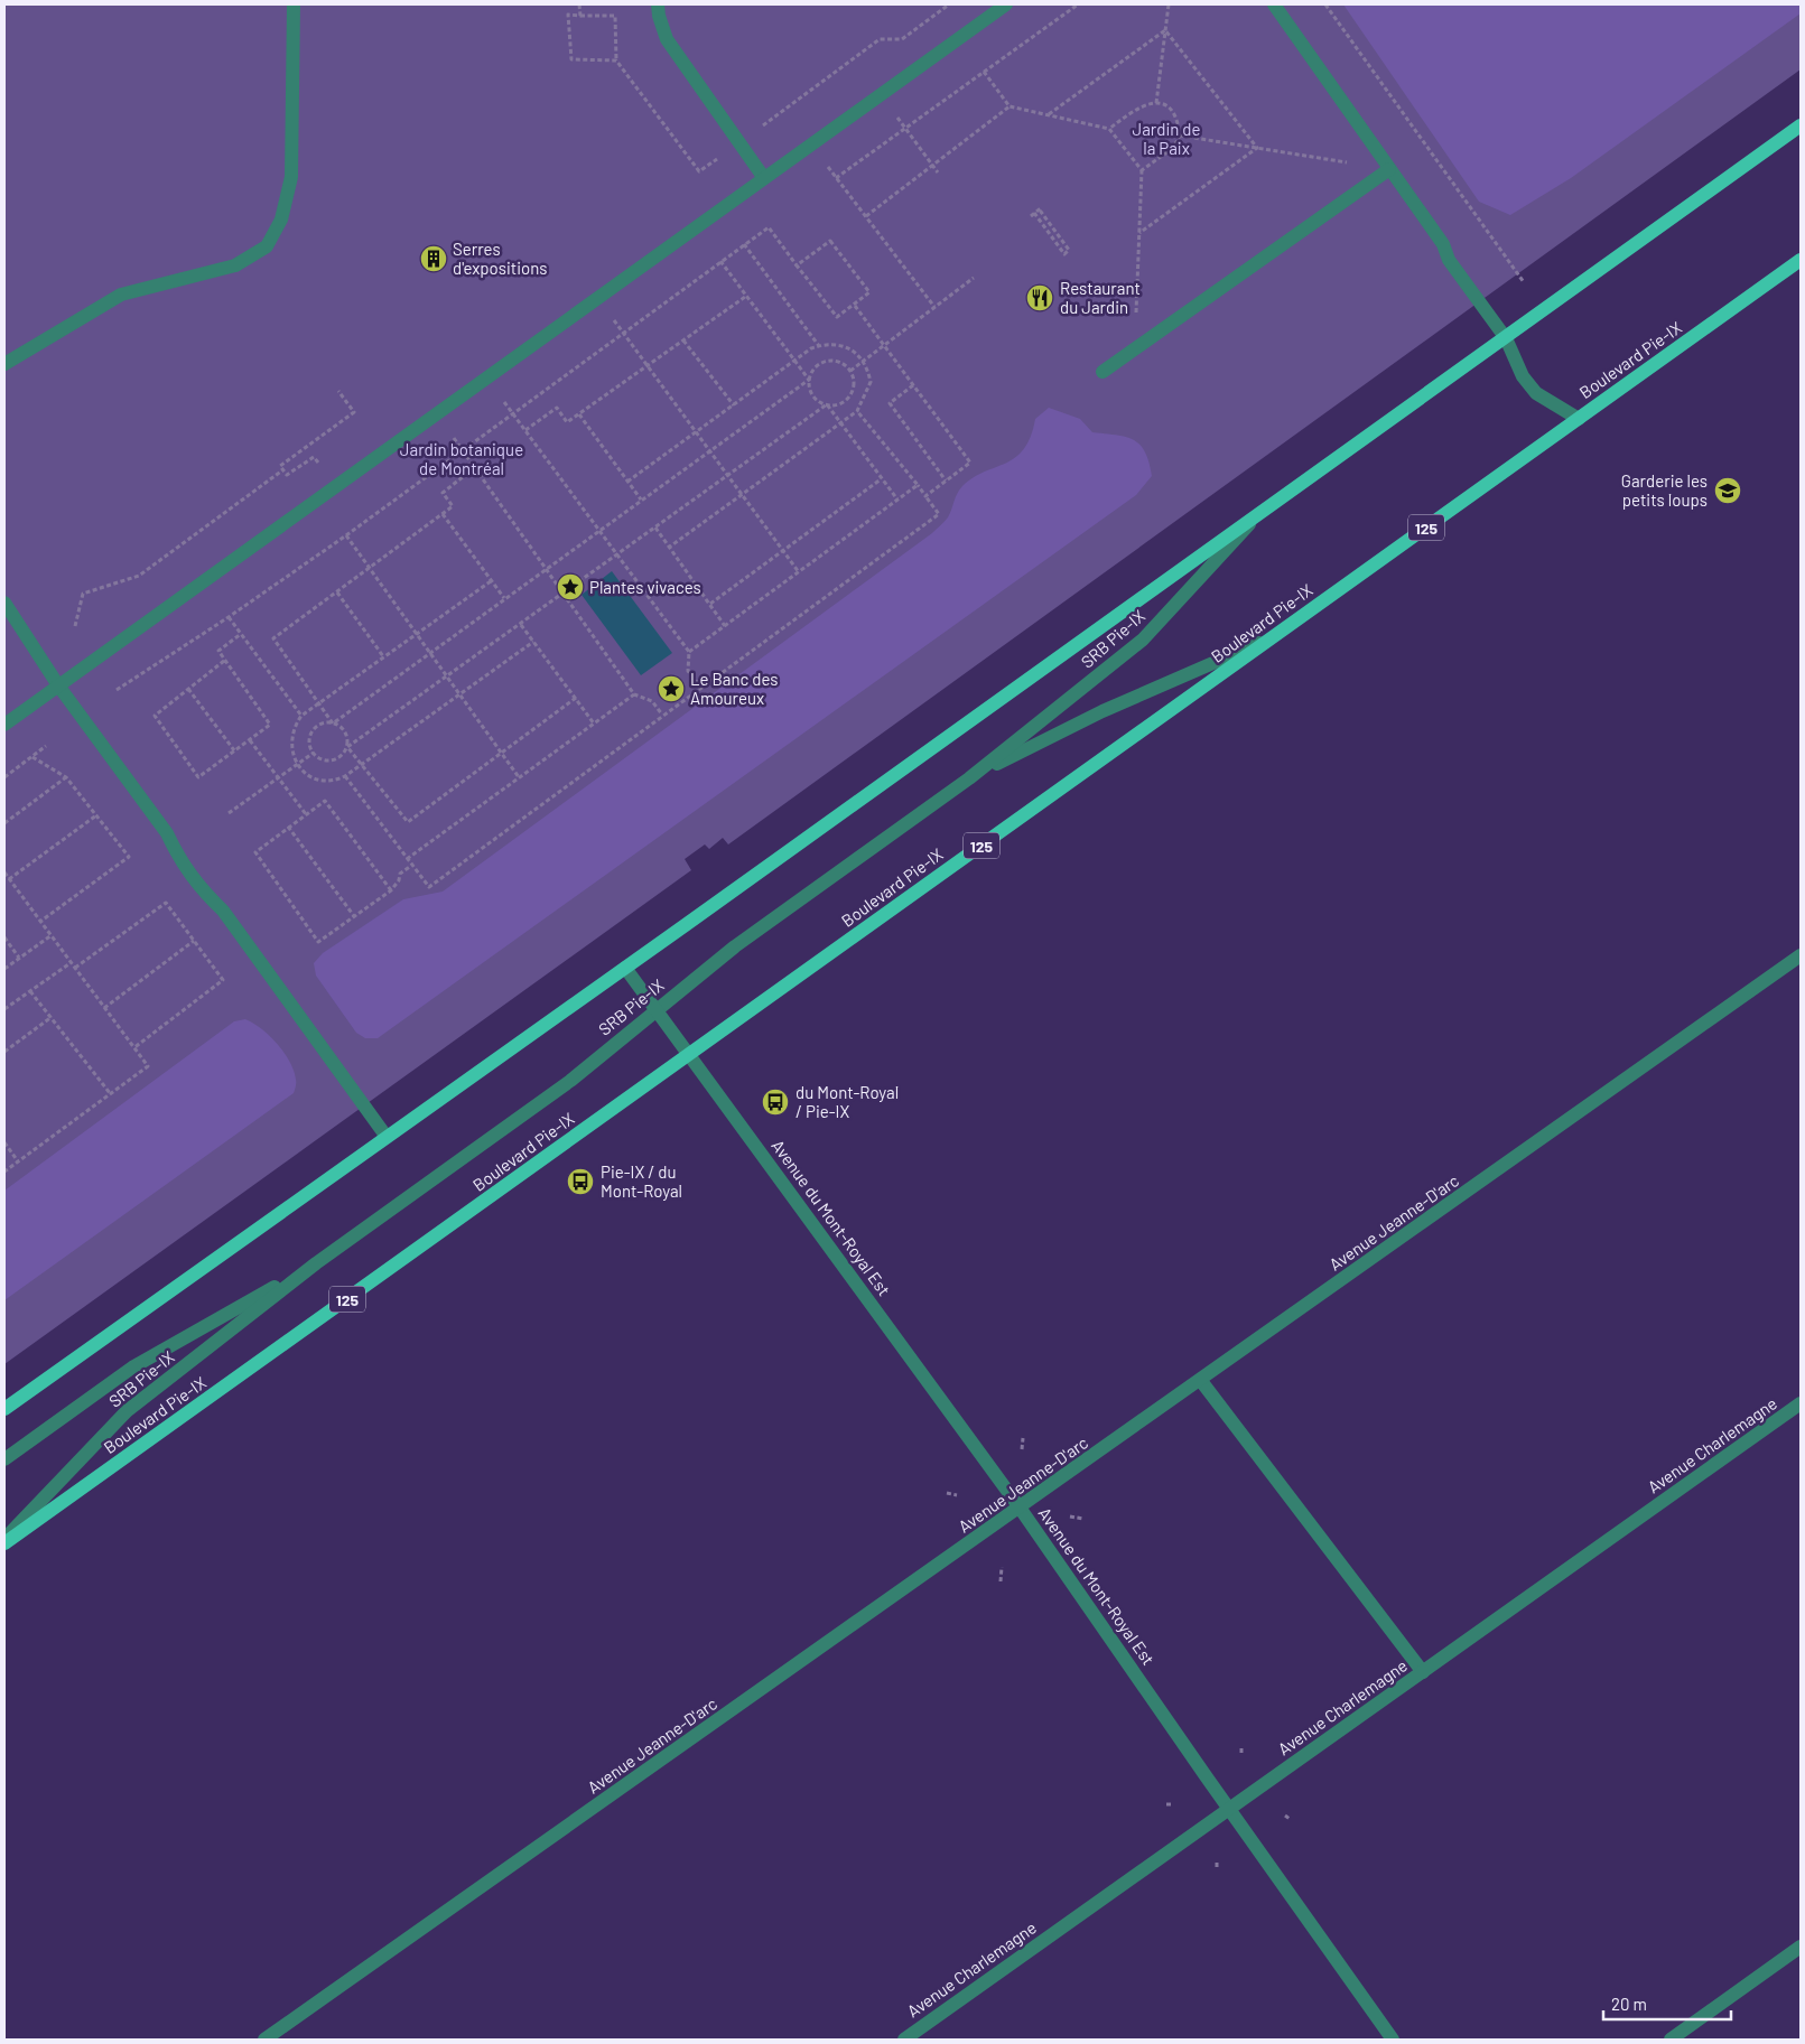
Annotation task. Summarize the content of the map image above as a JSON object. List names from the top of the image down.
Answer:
{
  "streets": {
    "main road": ["Boulevard Pie-IX", "125"],
    "street": [
      "SRB Pie-IX",
      "Avenue du Mont-Royal Est",
      "Avenue Jeanne-D'arc",
      "Avenue Charlemagne"
    ]
  },
  "crossings": [
    ["Boulevard Pie-IX", "SRB Pie-IX"],
    ["Boulevard Pie-IX", "Avenue du Mont-Royal Est"],
    ["SRB Pie-IX", "Avenue du Mont-Royal Est"],
    ["Avenue du Mont-Royal Est", "Avenue Jeanne-D'arc"],
    ["Avenue du Mont-Royal Est", "Avenue Charlemagne"]
  ],
  "parks": ["Jardin de la Paix", "Jardin botanique de Montréal"],
  "places": {
    "building": ["Serres d'expositions"],
    "restaurant": ["Restaurant du Jardin"],
    "school or university": ["Garderie les petits loups"],
    "place": ["Plantes vivaces", "Le Banc des Amoureux"],
    "bus stop": ["du Mont-Royal / Pie-IX", "Pie-IX / du Mont-Royal"]
  },
  "scale_bar": "20 m"
}
